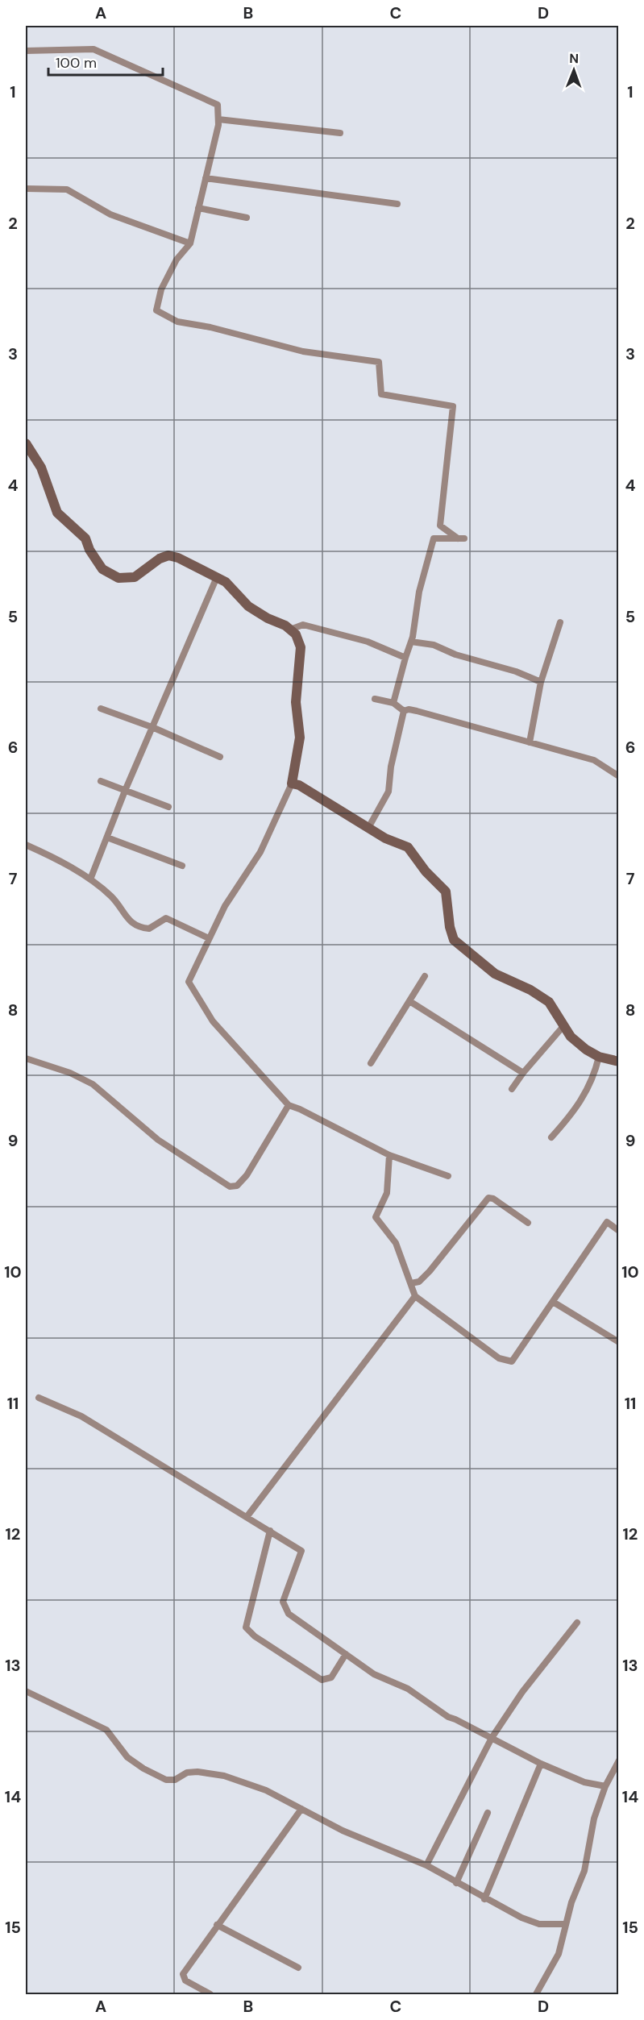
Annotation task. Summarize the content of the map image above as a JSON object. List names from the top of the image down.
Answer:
{
  "scale_bar": "100 m",
  "north": "top",
  "grid": {
    "columns": [
      "A",
      "B",
      "C",
      "D"
    ],
    "rows": [
      "1",
      "2",
      "3",
      "4",
      "5",
      "6",
      "7",
      "8",
      "9",
      "10",
      "11",
      "12",
      "13",
      "14",
      "15"
    ]
  }
}
